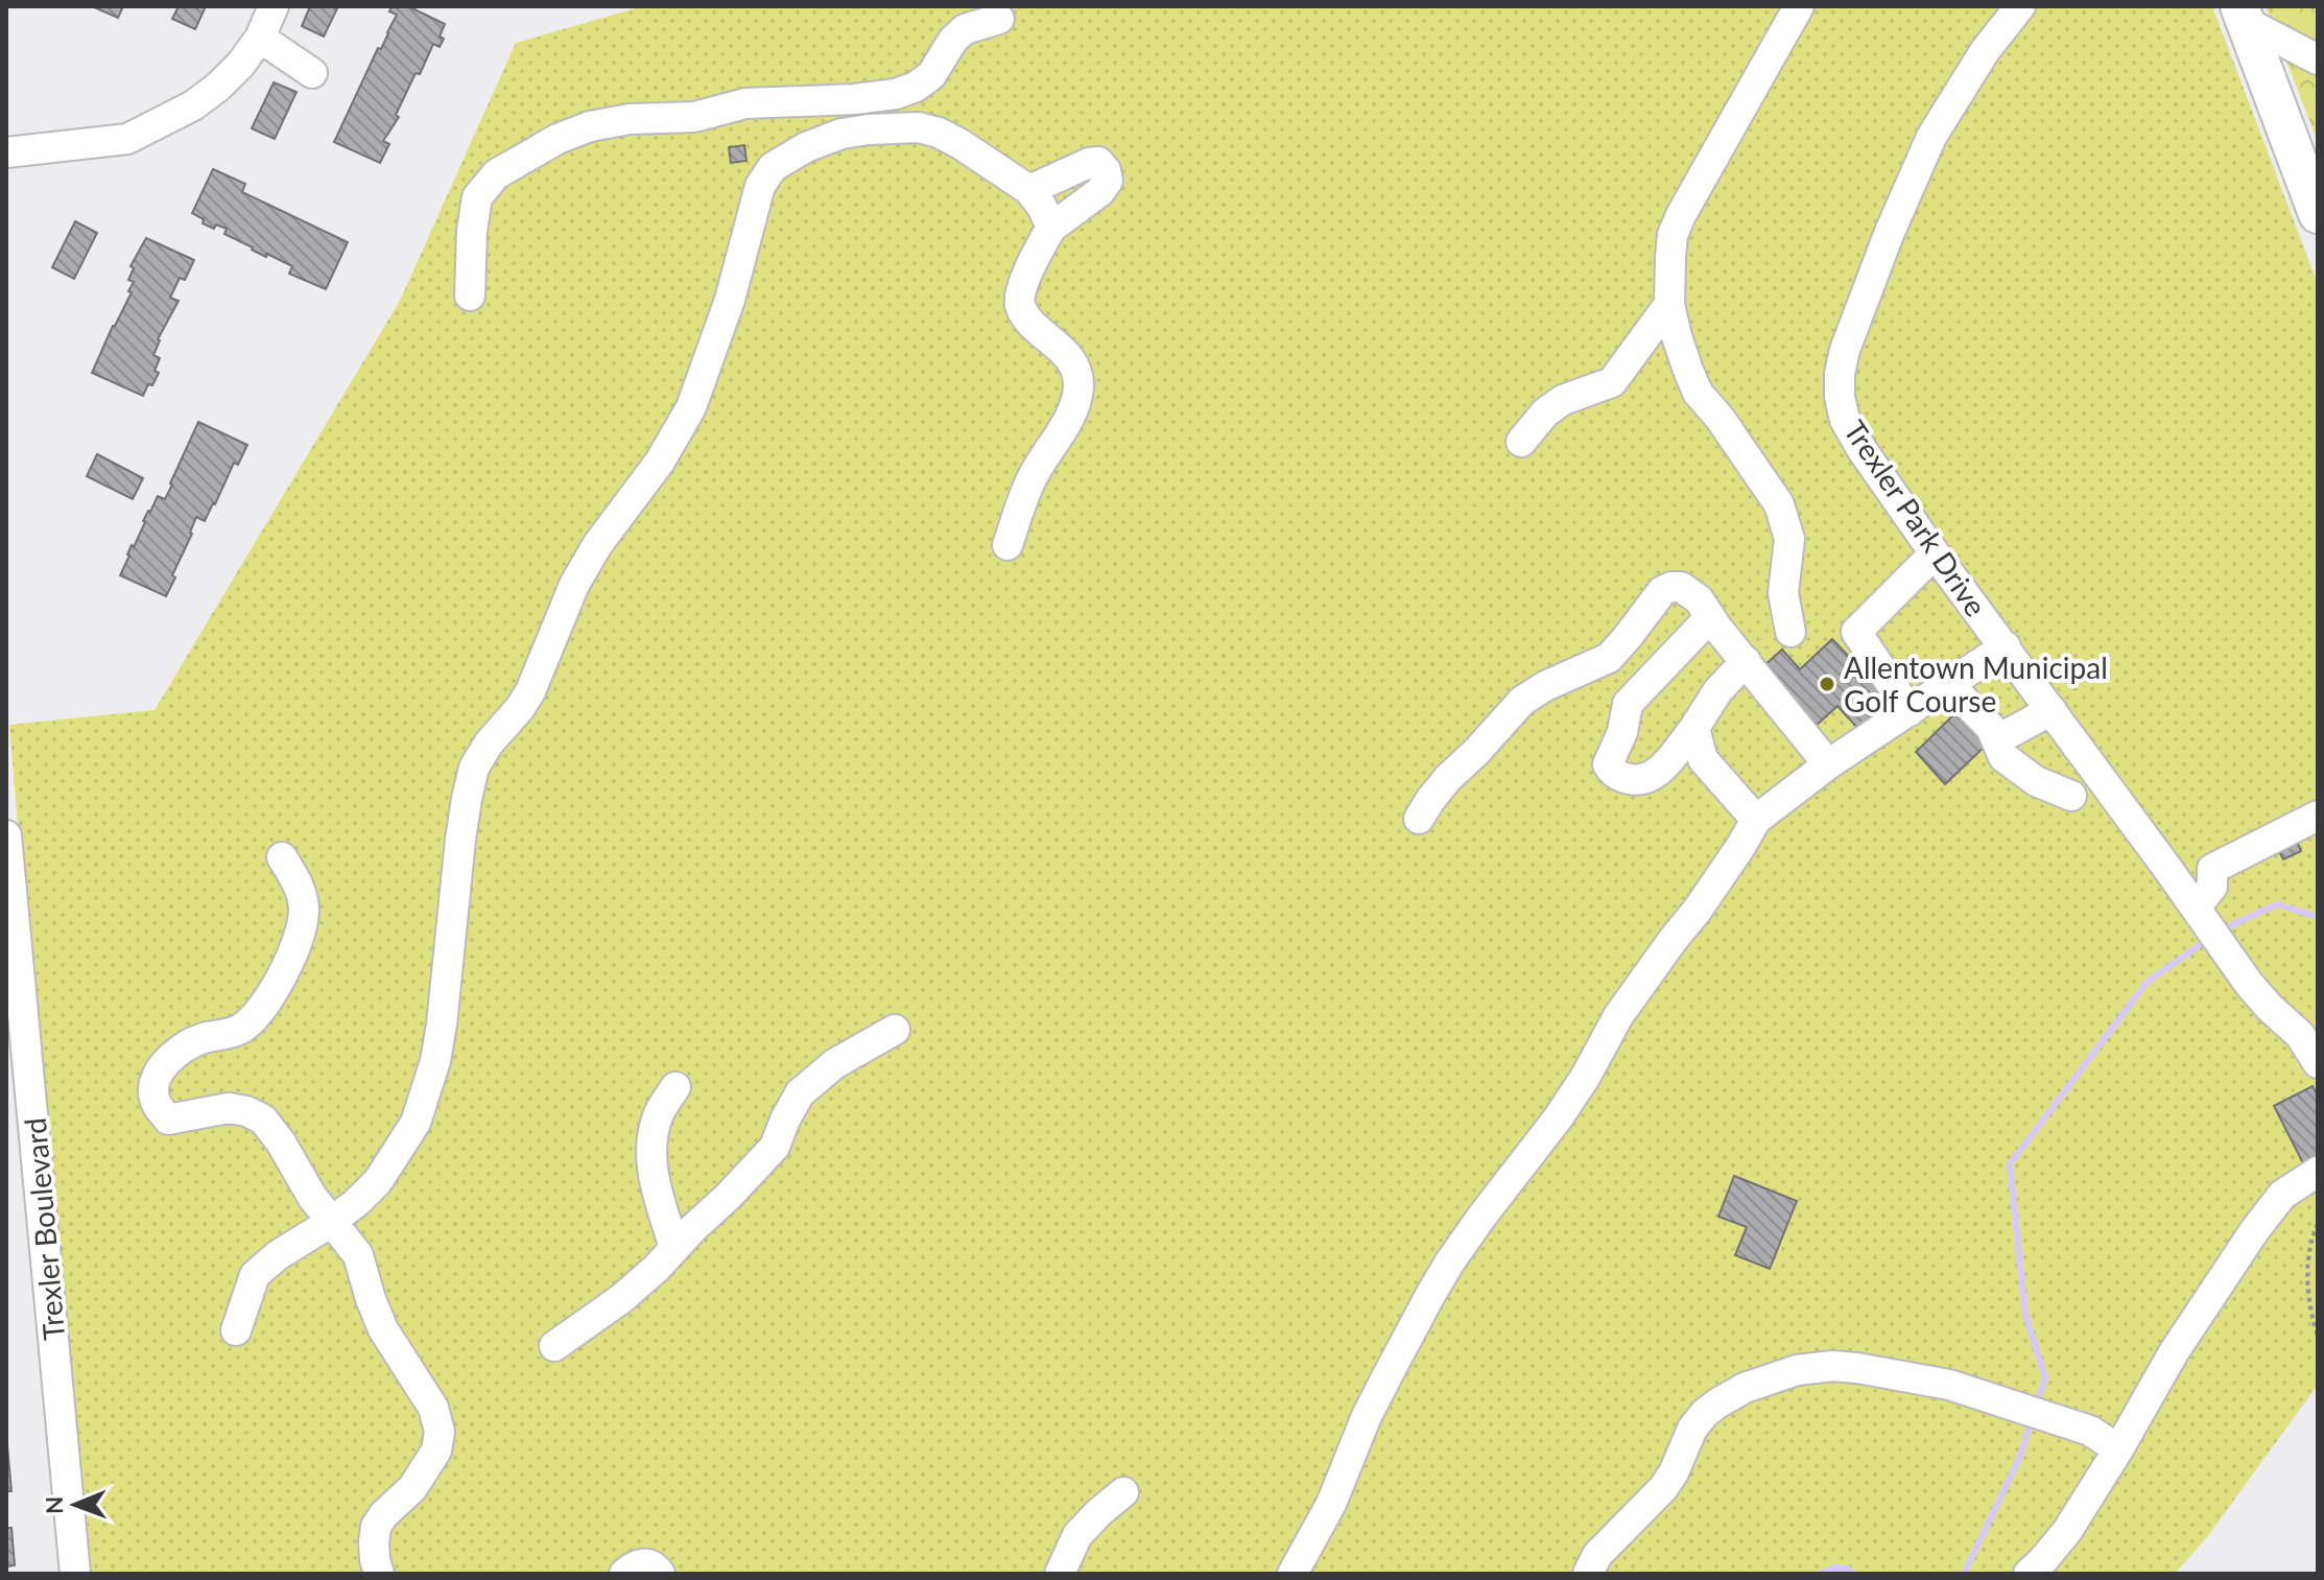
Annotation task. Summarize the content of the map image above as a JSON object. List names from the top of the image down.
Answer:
{
  "streets": {
    "street": ["Trexler Park Drive", "Trexler Boulevard"]
  },
  "places": ["Allentown Municipal Golf Course"],
  "north": "left"
}
